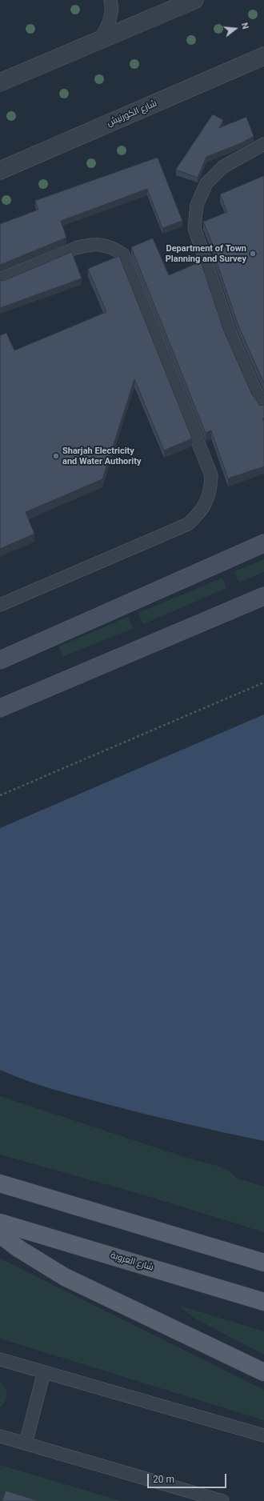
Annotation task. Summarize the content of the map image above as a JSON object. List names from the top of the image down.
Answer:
{
  "streets": {
    "main road": ["شارع العروبة"],
    "street": ["شارع الكورنيش"]
  },
  "places": ["Department of Town Planning and Survey", "Sharjah Electricity and Water Authority"],
  "scale_bar": "20 m",
  "north": "right"
}
